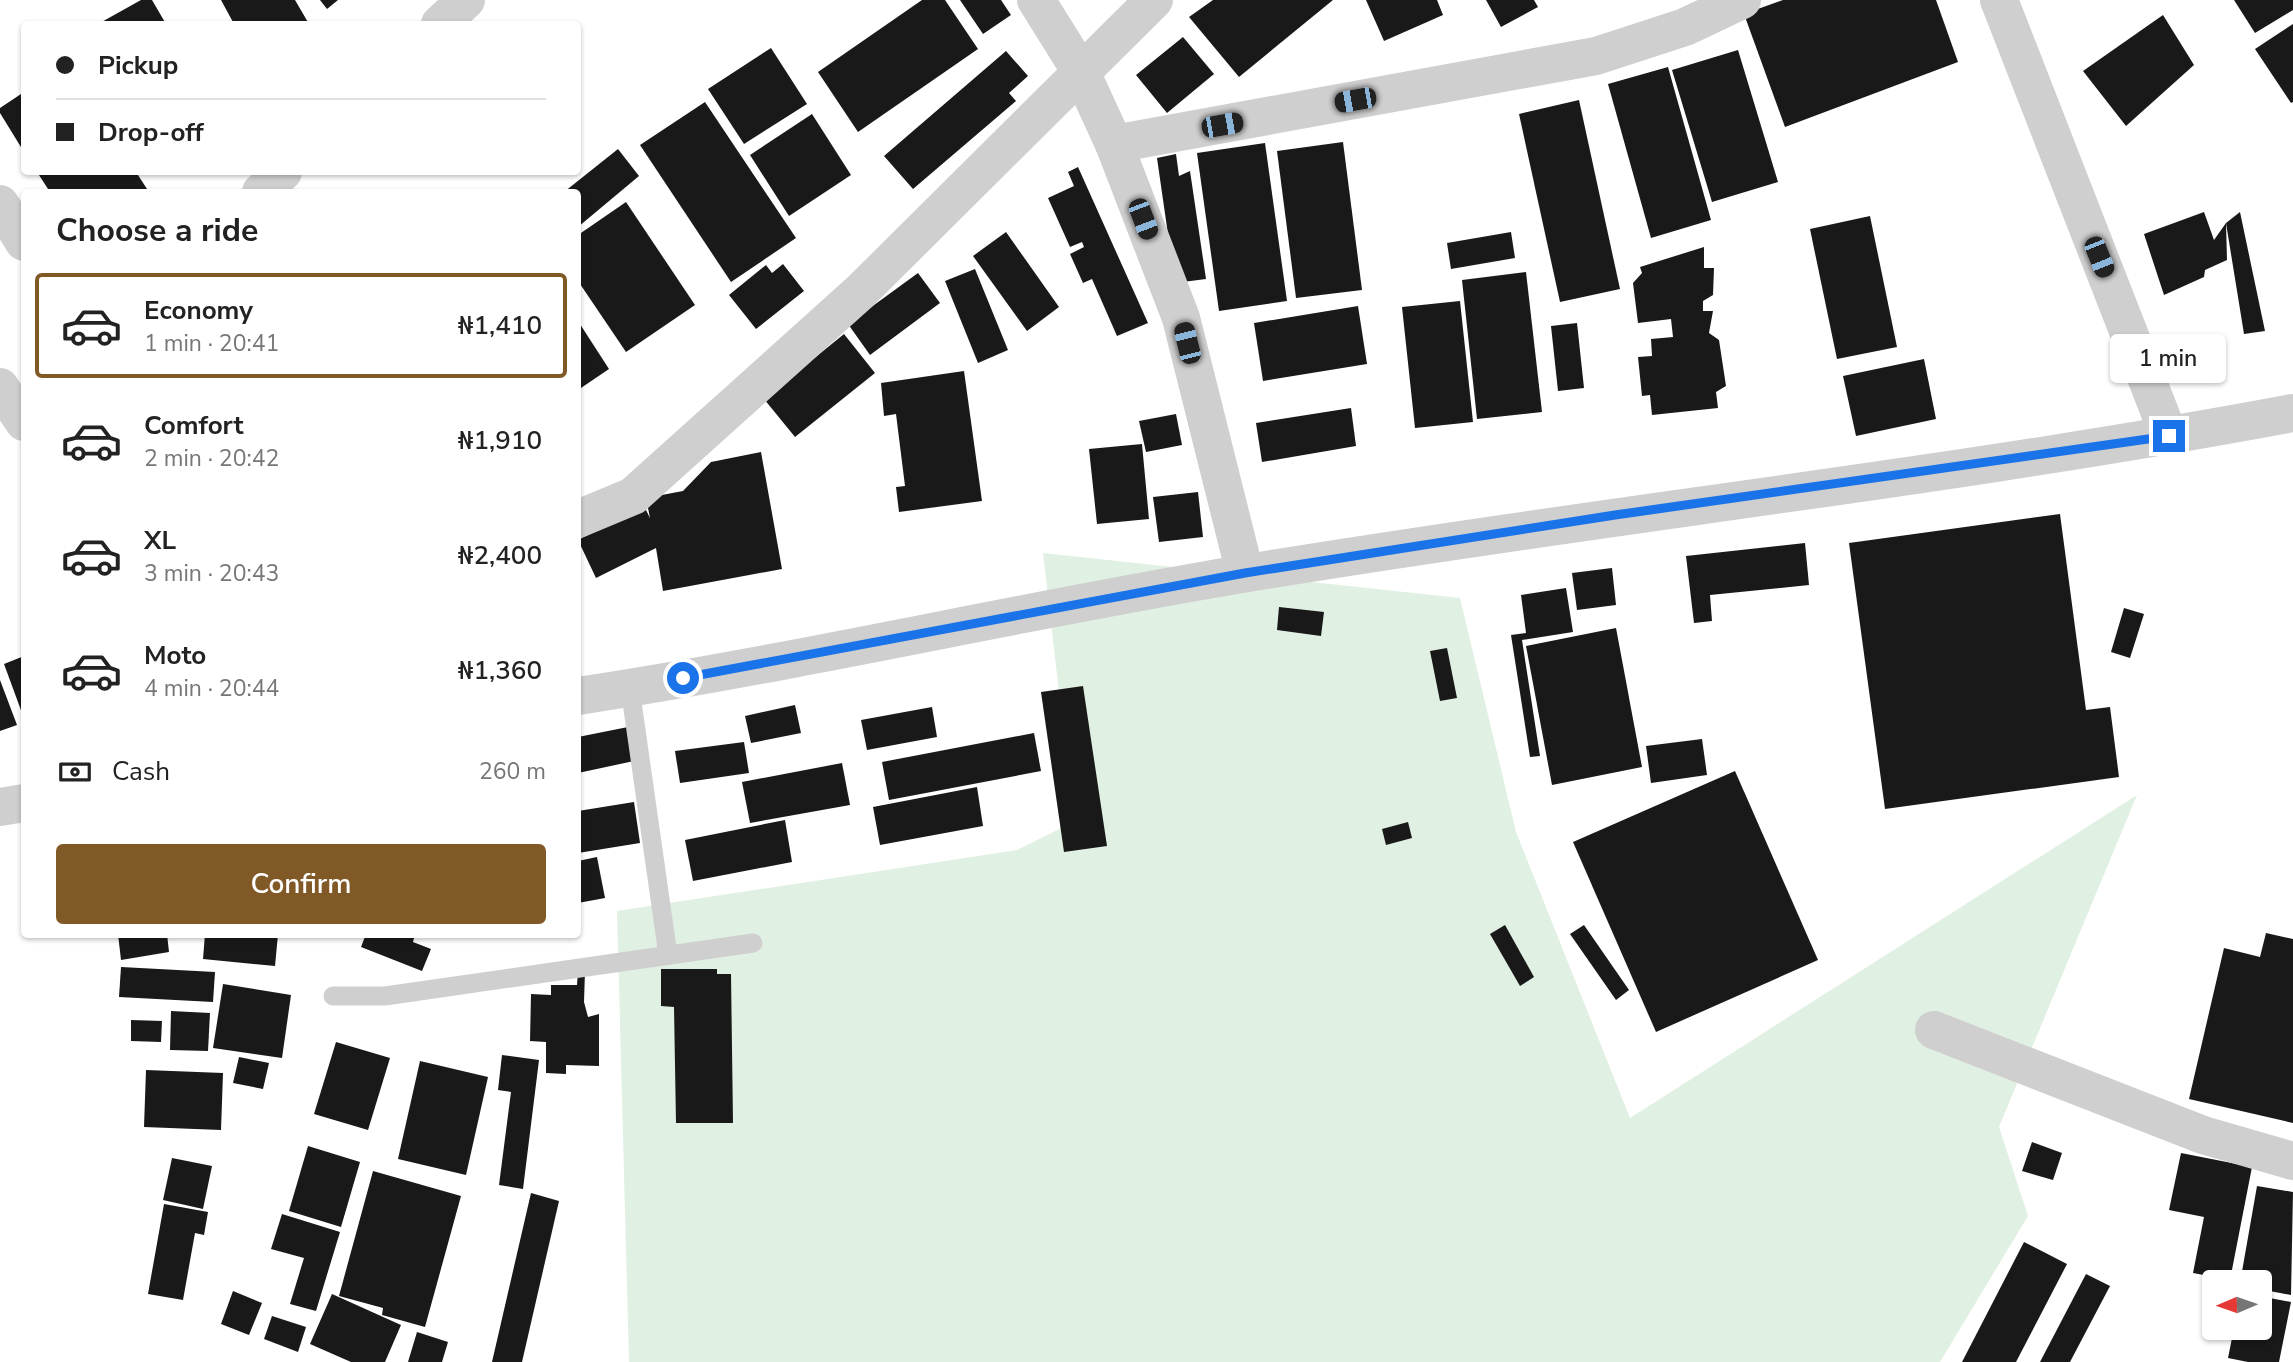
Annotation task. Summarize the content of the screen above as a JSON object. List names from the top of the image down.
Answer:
{
  "north": "left",
  "page": {
    "banner": ["Pickup", "Drop-off"],
    "heading": "Choose a ride",
    "list": [
      {
        "name": "Economy",
        "note": "1 min · 20:41",
        "value": "₦1,410"
      },
      {
        "name": "Comfort",
        "note": "2 min · 20:42",
        "value": "₦1,910"
      },
      {
        "name": "XL",
        "note": "3 min · 20:43",
        "value": "₦2,400"
      },
      {
        "name": "Moto",
        "note": "4 min · 20:44",
        "value": "₦1,360"
      }
    ],
    "bubble": "1 min",
    "pay": ["Cash", "260 m"],
    "buttons": "Confirm"
  }
}
